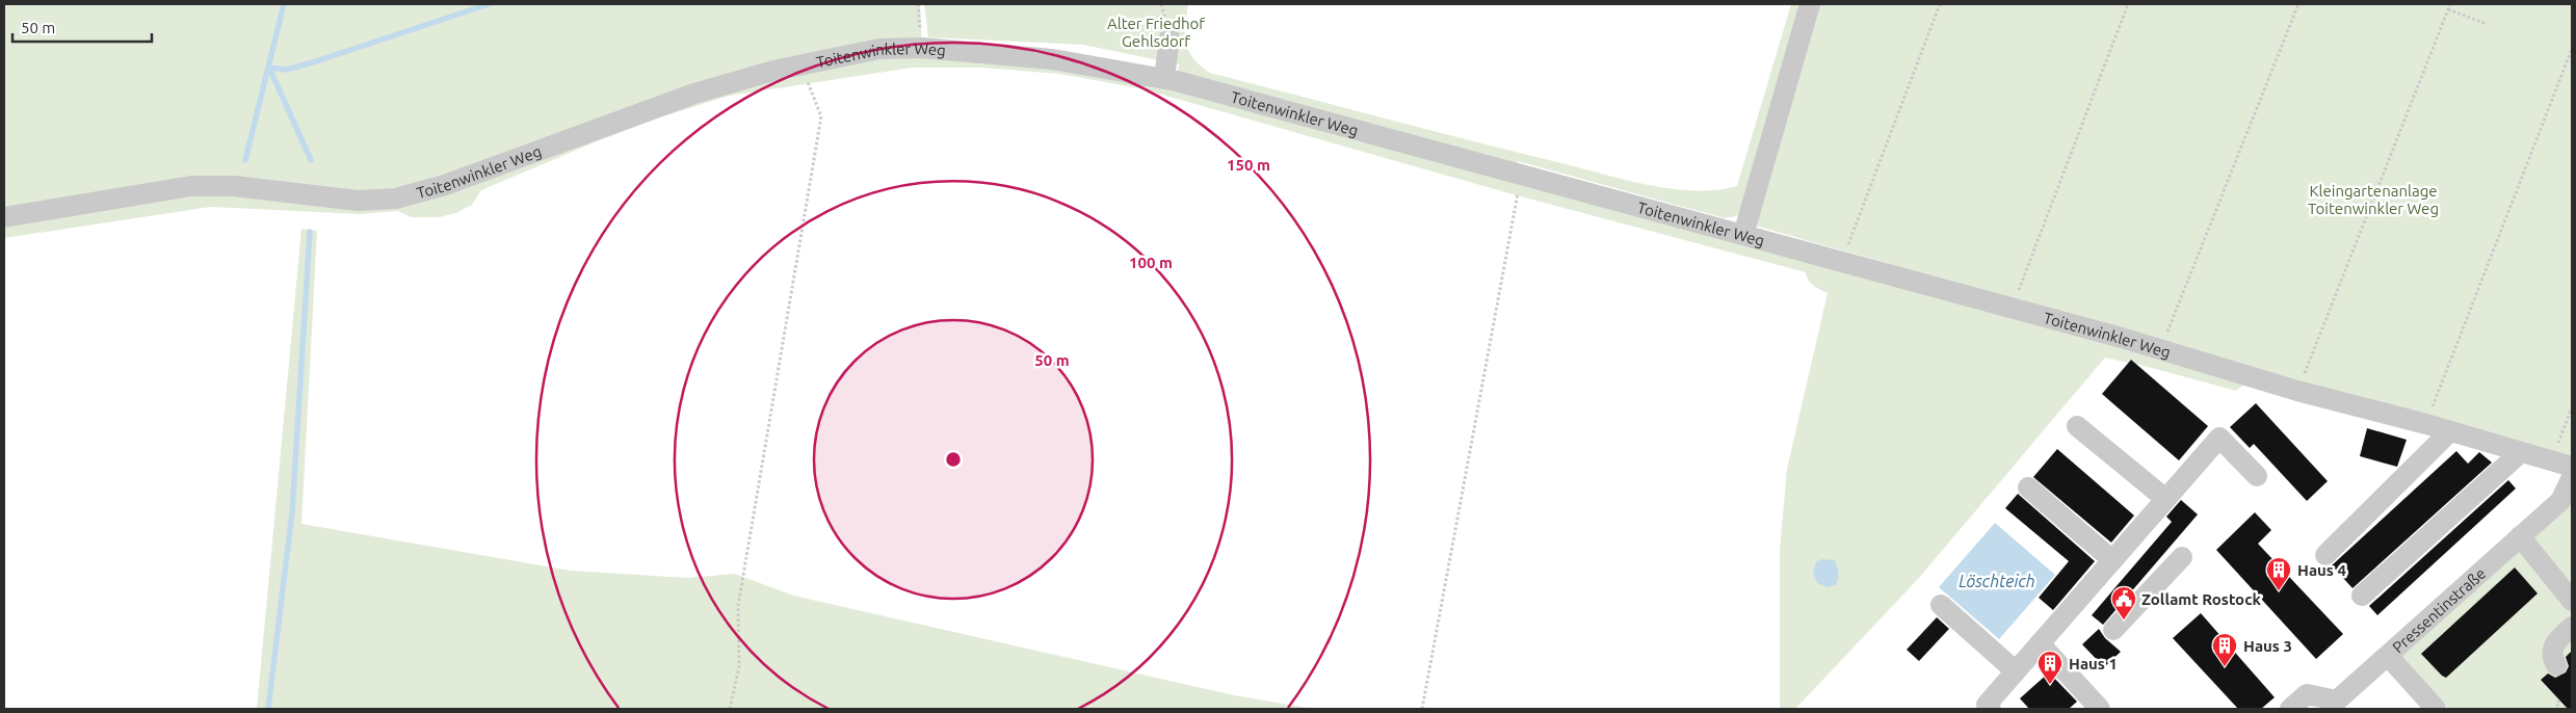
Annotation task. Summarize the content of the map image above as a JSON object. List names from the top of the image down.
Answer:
{
  "streets": {
    "street": ["Toitenwinkler Weg", "Pressentinstraße"]
  },
  "water": ["Löschteich"],
  "parks": ["Alter Friedhof Gehlsdorf", "Kleingartenanlage Toitenwinkler Weg"],
  "places": {
    "building": ["Haus 4", "Haus 3", "Haus 1"],
    "public building": ["Zollamt Rostock"]
  },
  "scale_bar": "50 m",
  "rings": ["150 m", "100 m", "50 m"]
}
